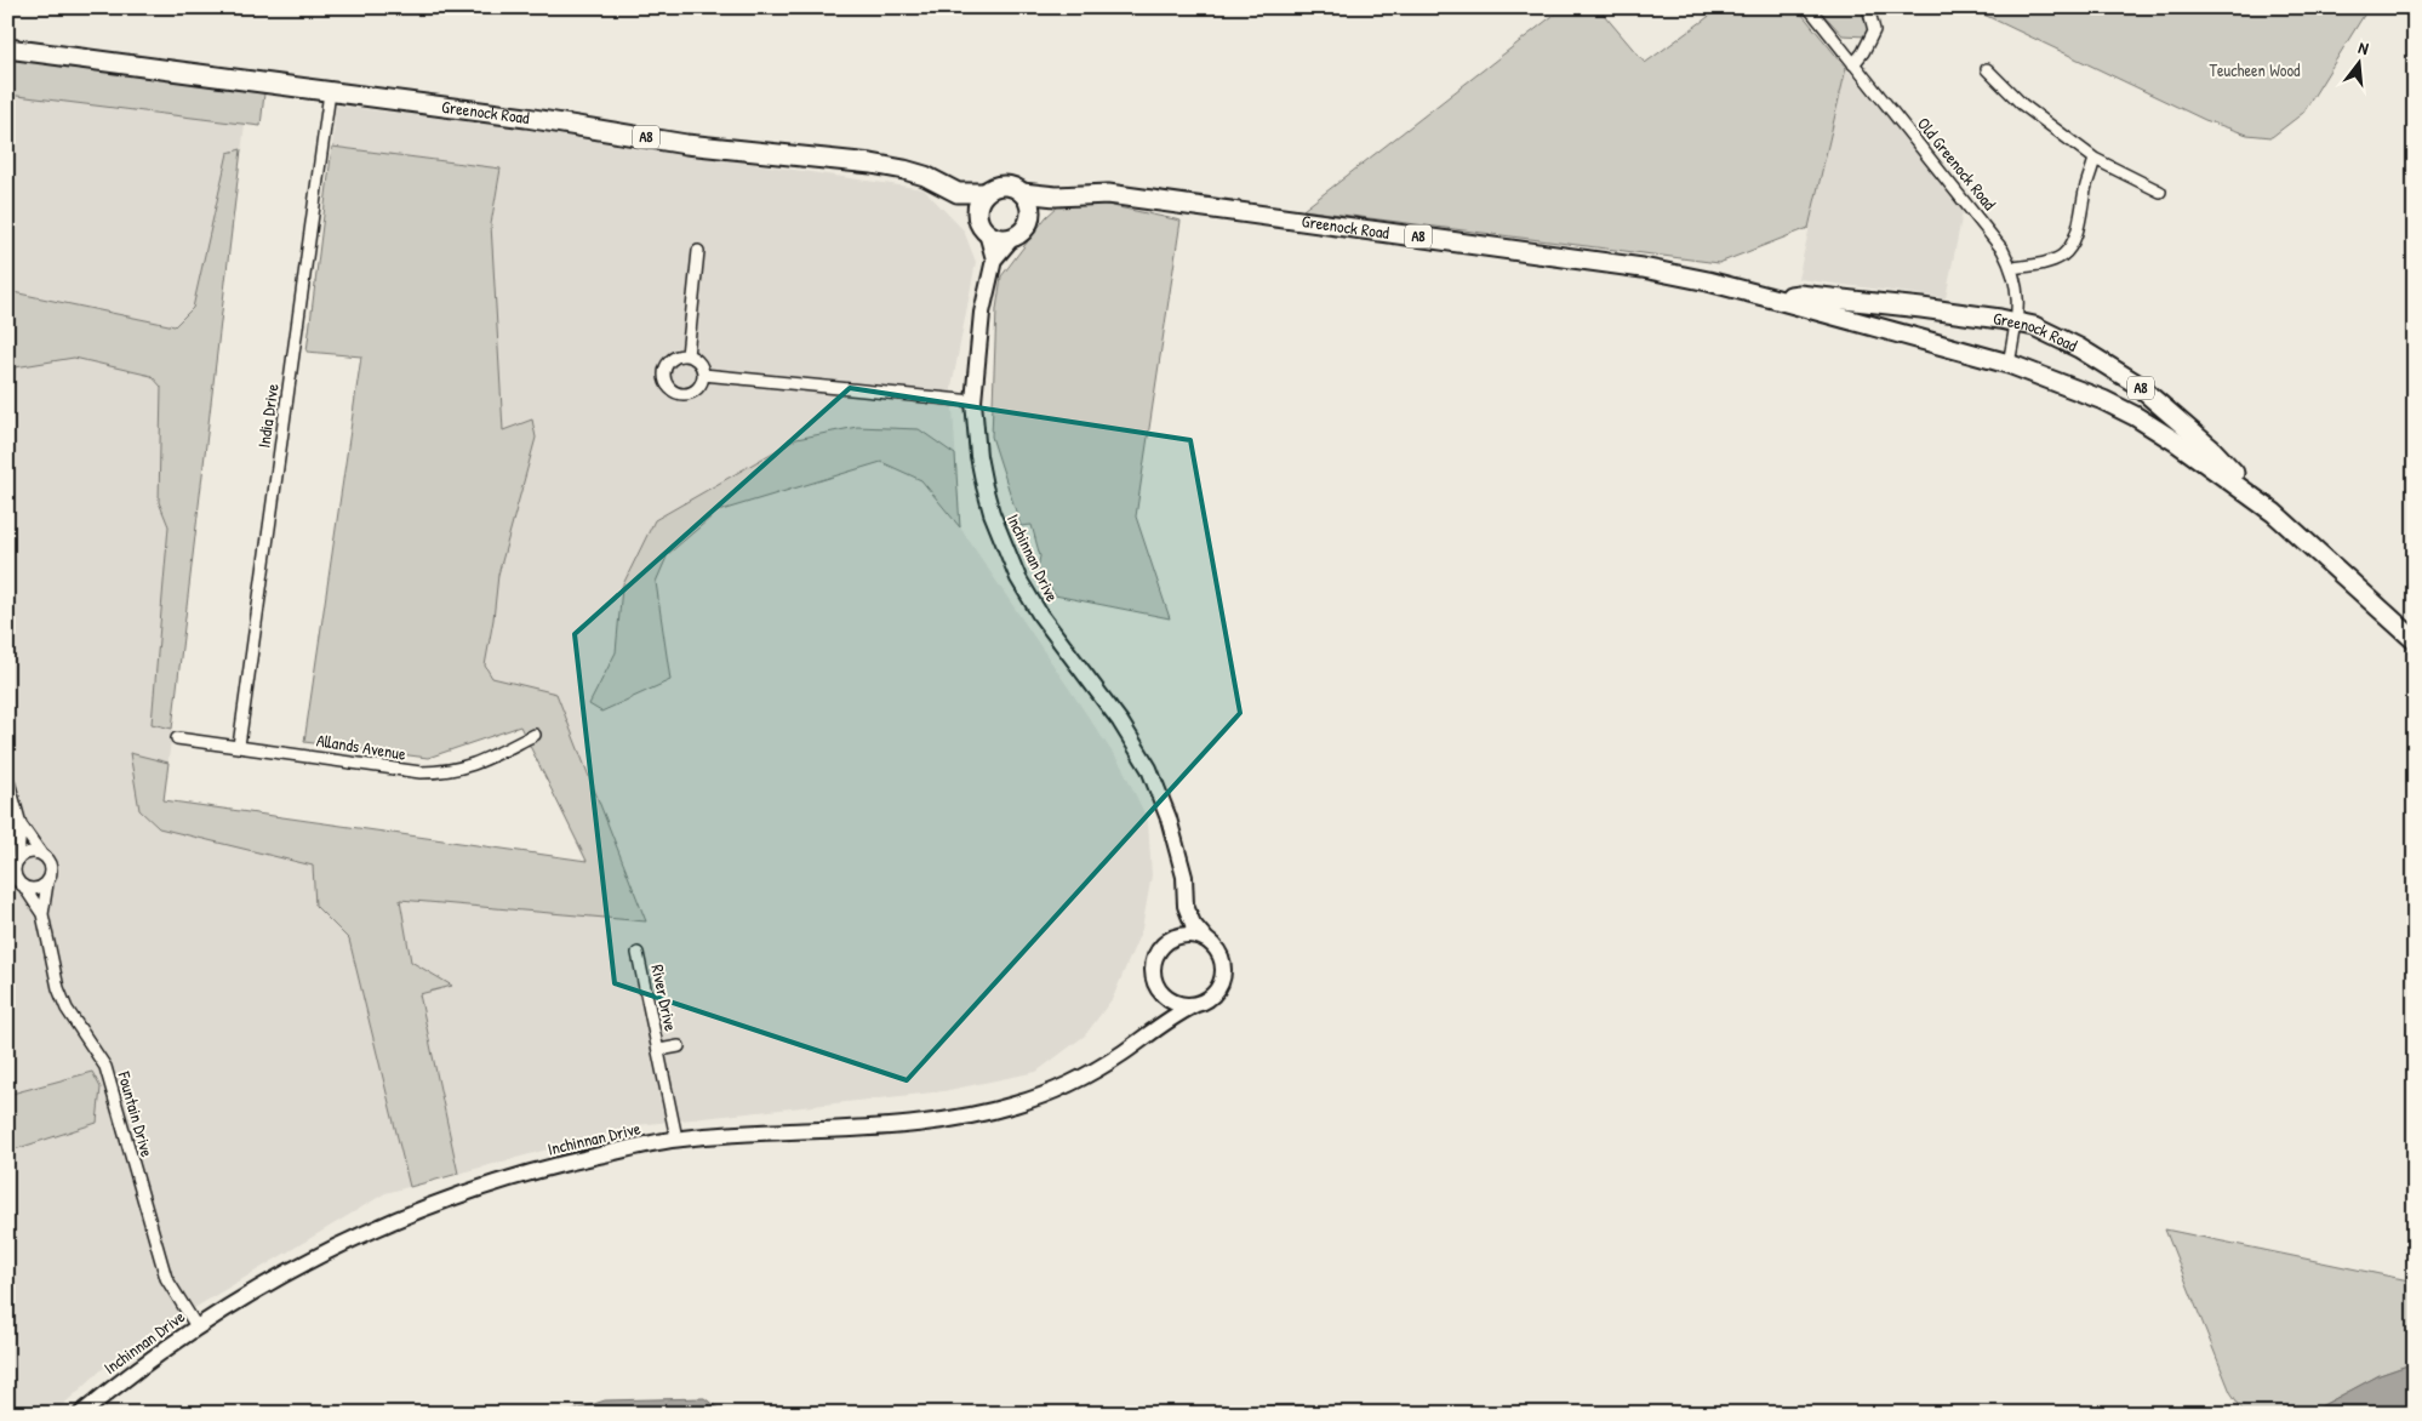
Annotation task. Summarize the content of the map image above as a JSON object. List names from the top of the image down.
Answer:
{
  "streets": {
    "main road": ["Greenock Road", "A8"],
    "street": [
      "Old Greenock Road",
      "India Drive",
      "Inchinnan Drive",
      "Allands Avenue",
      "River Drive",
      "Fountain Drive"
    ]
  },
  "crossings": [
    ["Greenock Road", "A8"],
    ["Greenock Road", "Old Greenock Road"],
    ["Greenock Road", "India Drive"],
    ["Greenock Road", "Inchinnan Drive"],
    ["A8", "Inchinnan Drive"],
    ["India Drive", "Allands Avenue"],
    ["Inchinnan Drive", "River Drive"],
    ["Inchinnan Drive", "Fountain Drive"]
  ],
  "parks": ["Teucheen Wood"],
  "north": "top"
}
